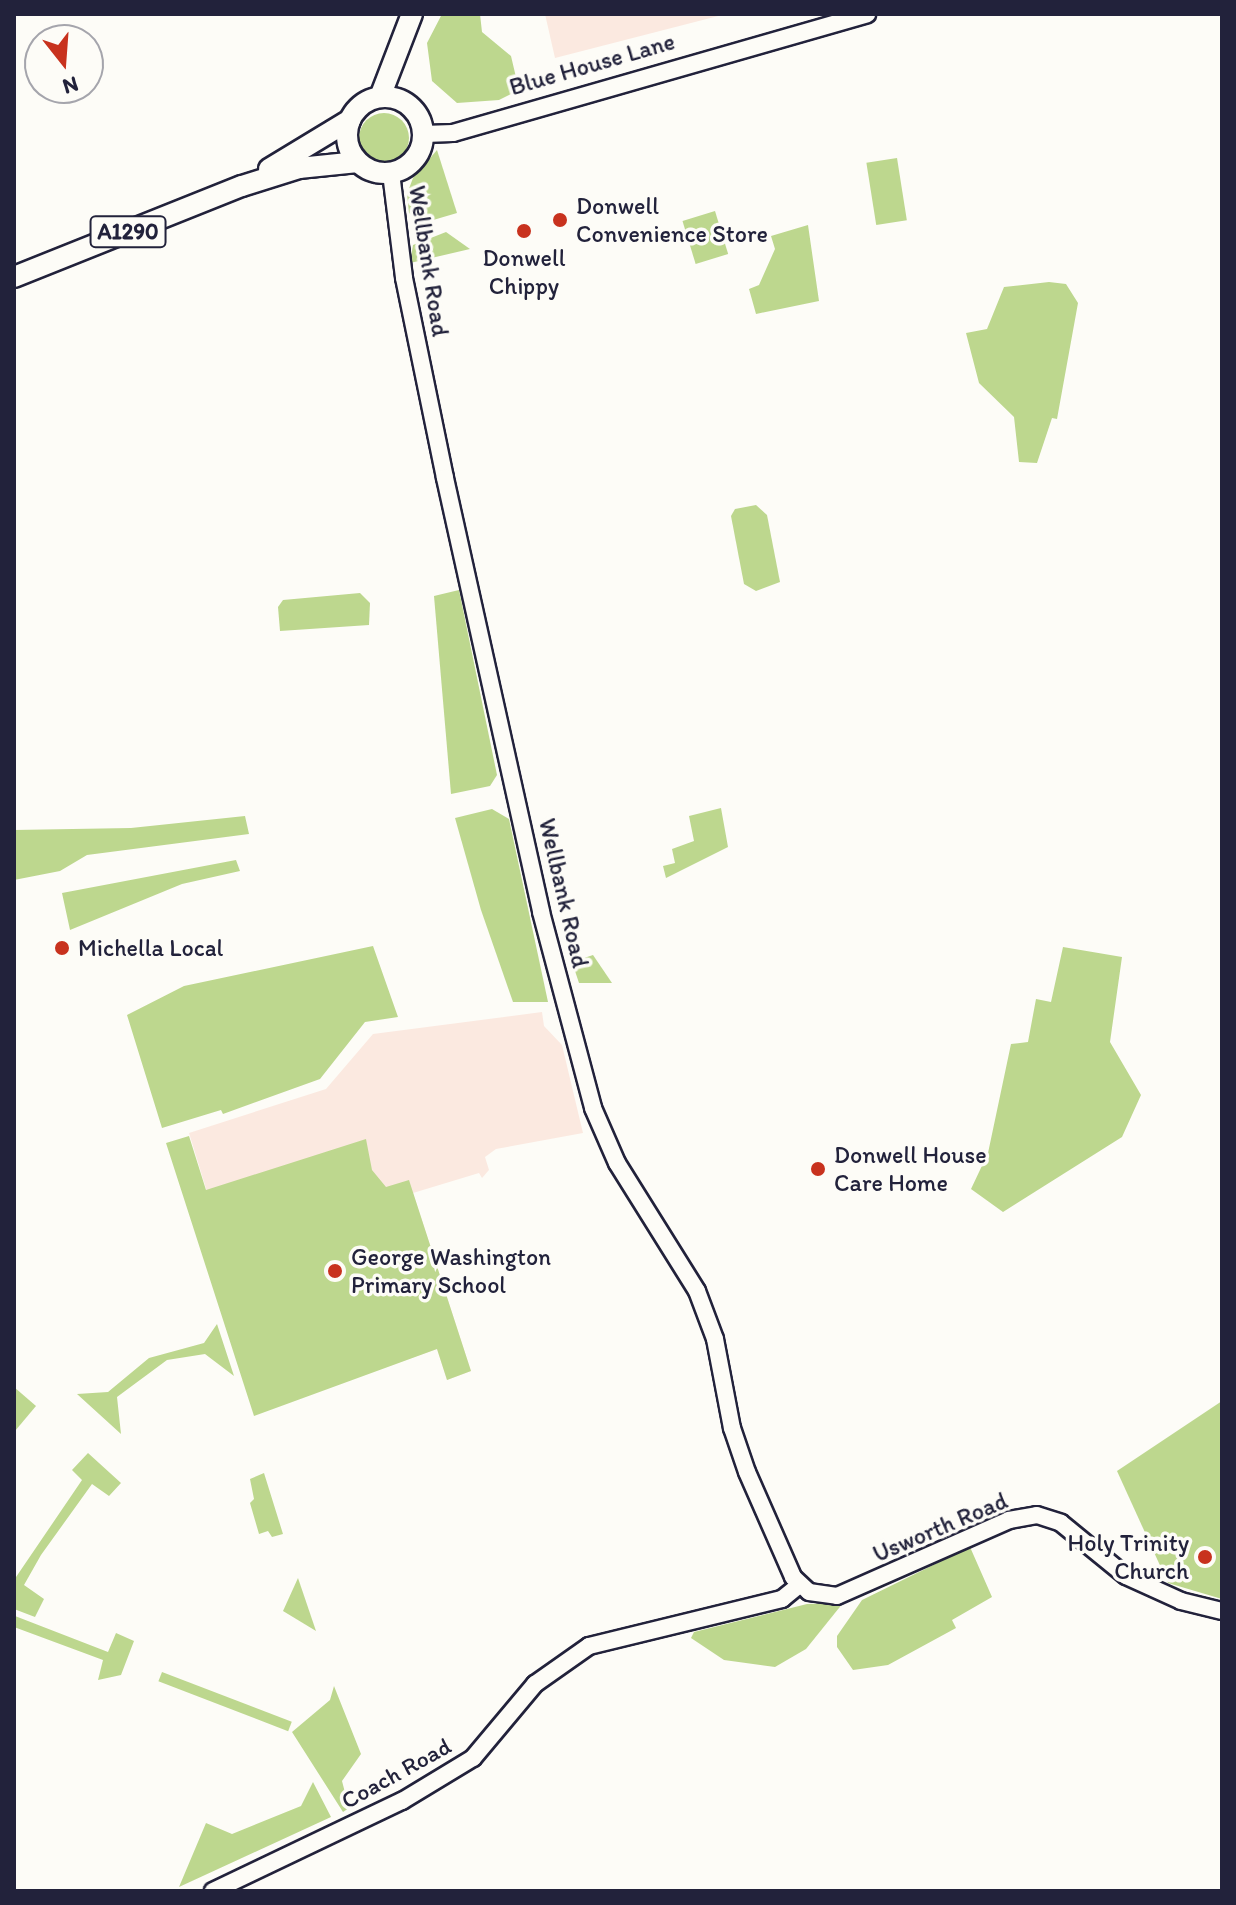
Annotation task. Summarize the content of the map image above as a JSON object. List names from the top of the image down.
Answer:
{
  "streets": {
    "main road": ["A1290"],
    "street": [
      "Blue House Lane",
      "Wellbank Road",
      "Usworth Road",
      "Coach Road"
    ]
  },
  "crossings": [
    ["Blue House Lane", "A1290"],
    ["Blue House Lane", "Wellbank Road"],
    ["A1290", "Wellbank Road"],
    ["Wellbank Road", "Usworth Road"],
    ["Wellbank Road", "Coach Road"],
    ["Usworth Road", "Coach Road"]
  ],
  "places": [
    "Donwell Convenience Store",
    "Donwell Chippy",
    "Michella Local",
    "Donwell House Care Home",
    "George Washington Primary School",
    "Holy Trinity Church"
  ],
  "north": "bottom"
}
